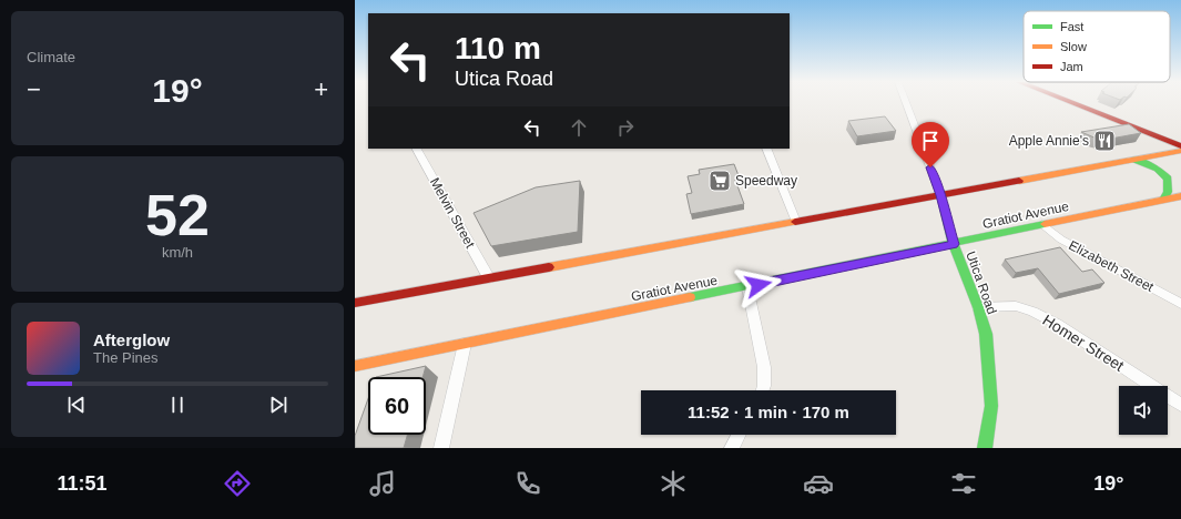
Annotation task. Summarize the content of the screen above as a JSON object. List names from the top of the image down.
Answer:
{
  "streets": {
    "main road": ["Gratiot Avenue", "Utica Road"],
    "street": ["Melvin Street", "Elizabeth Street", "Homer Street"]
  },
  "crossings": [
    ["Gratiot Avenue", "Elizabeth Street"],
    ["Gratiot Avenue", "Utica Road"],
    ["Utica Road", "Homer Street"]
  ],
  "places": {
    "restaurant": ["Apple Annie's"],
    "supermarket": ["Speedway"]
  },
  "legend": ["Fast", "Slow", "Jam"],
  "page": {
    "tile": [
      "Climate",
      ["52", "km/h"]
    ],
    "turn": ["110 m", "Utica Road"],
    "heat": ["−", "19°", "+"],
    "song": ["Afterglow", "The Pines"],
    "limit": "60",
    "trip": "11:52 · 1 min · 170 m",
    "tabs": ["11:51", "19°"]
  }
}
